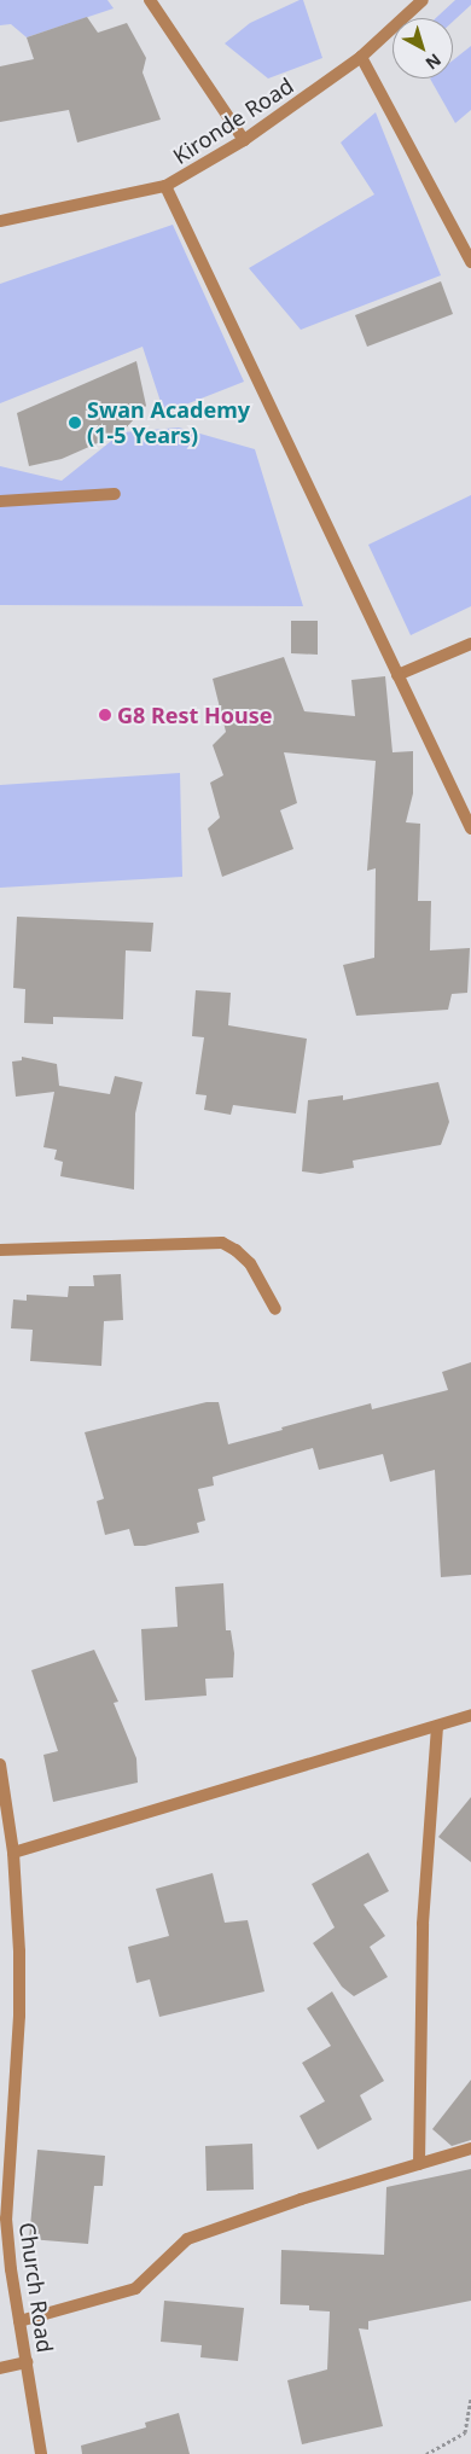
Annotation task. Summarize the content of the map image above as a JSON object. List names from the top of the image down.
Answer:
{
  "streets": {
    "street": ["Kironde Road", "Church Road"]
  },
  "places": ["Swan Academy (1-5 Years)", "G8 Rest House"],
  "north": "bottom right"
}
